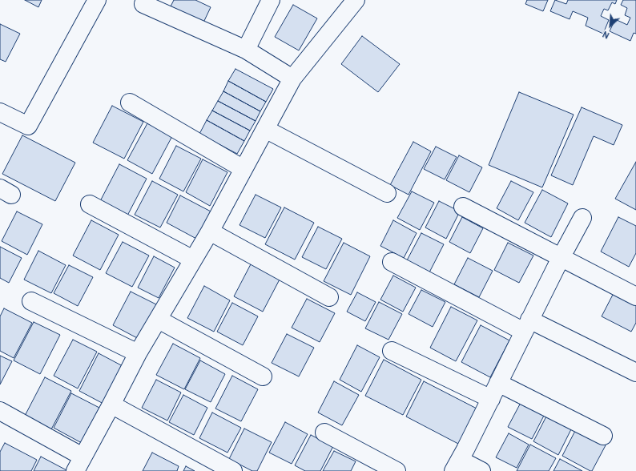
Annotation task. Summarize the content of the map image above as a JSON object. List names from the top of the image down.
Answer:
{
  "north": "bottom left"
}
